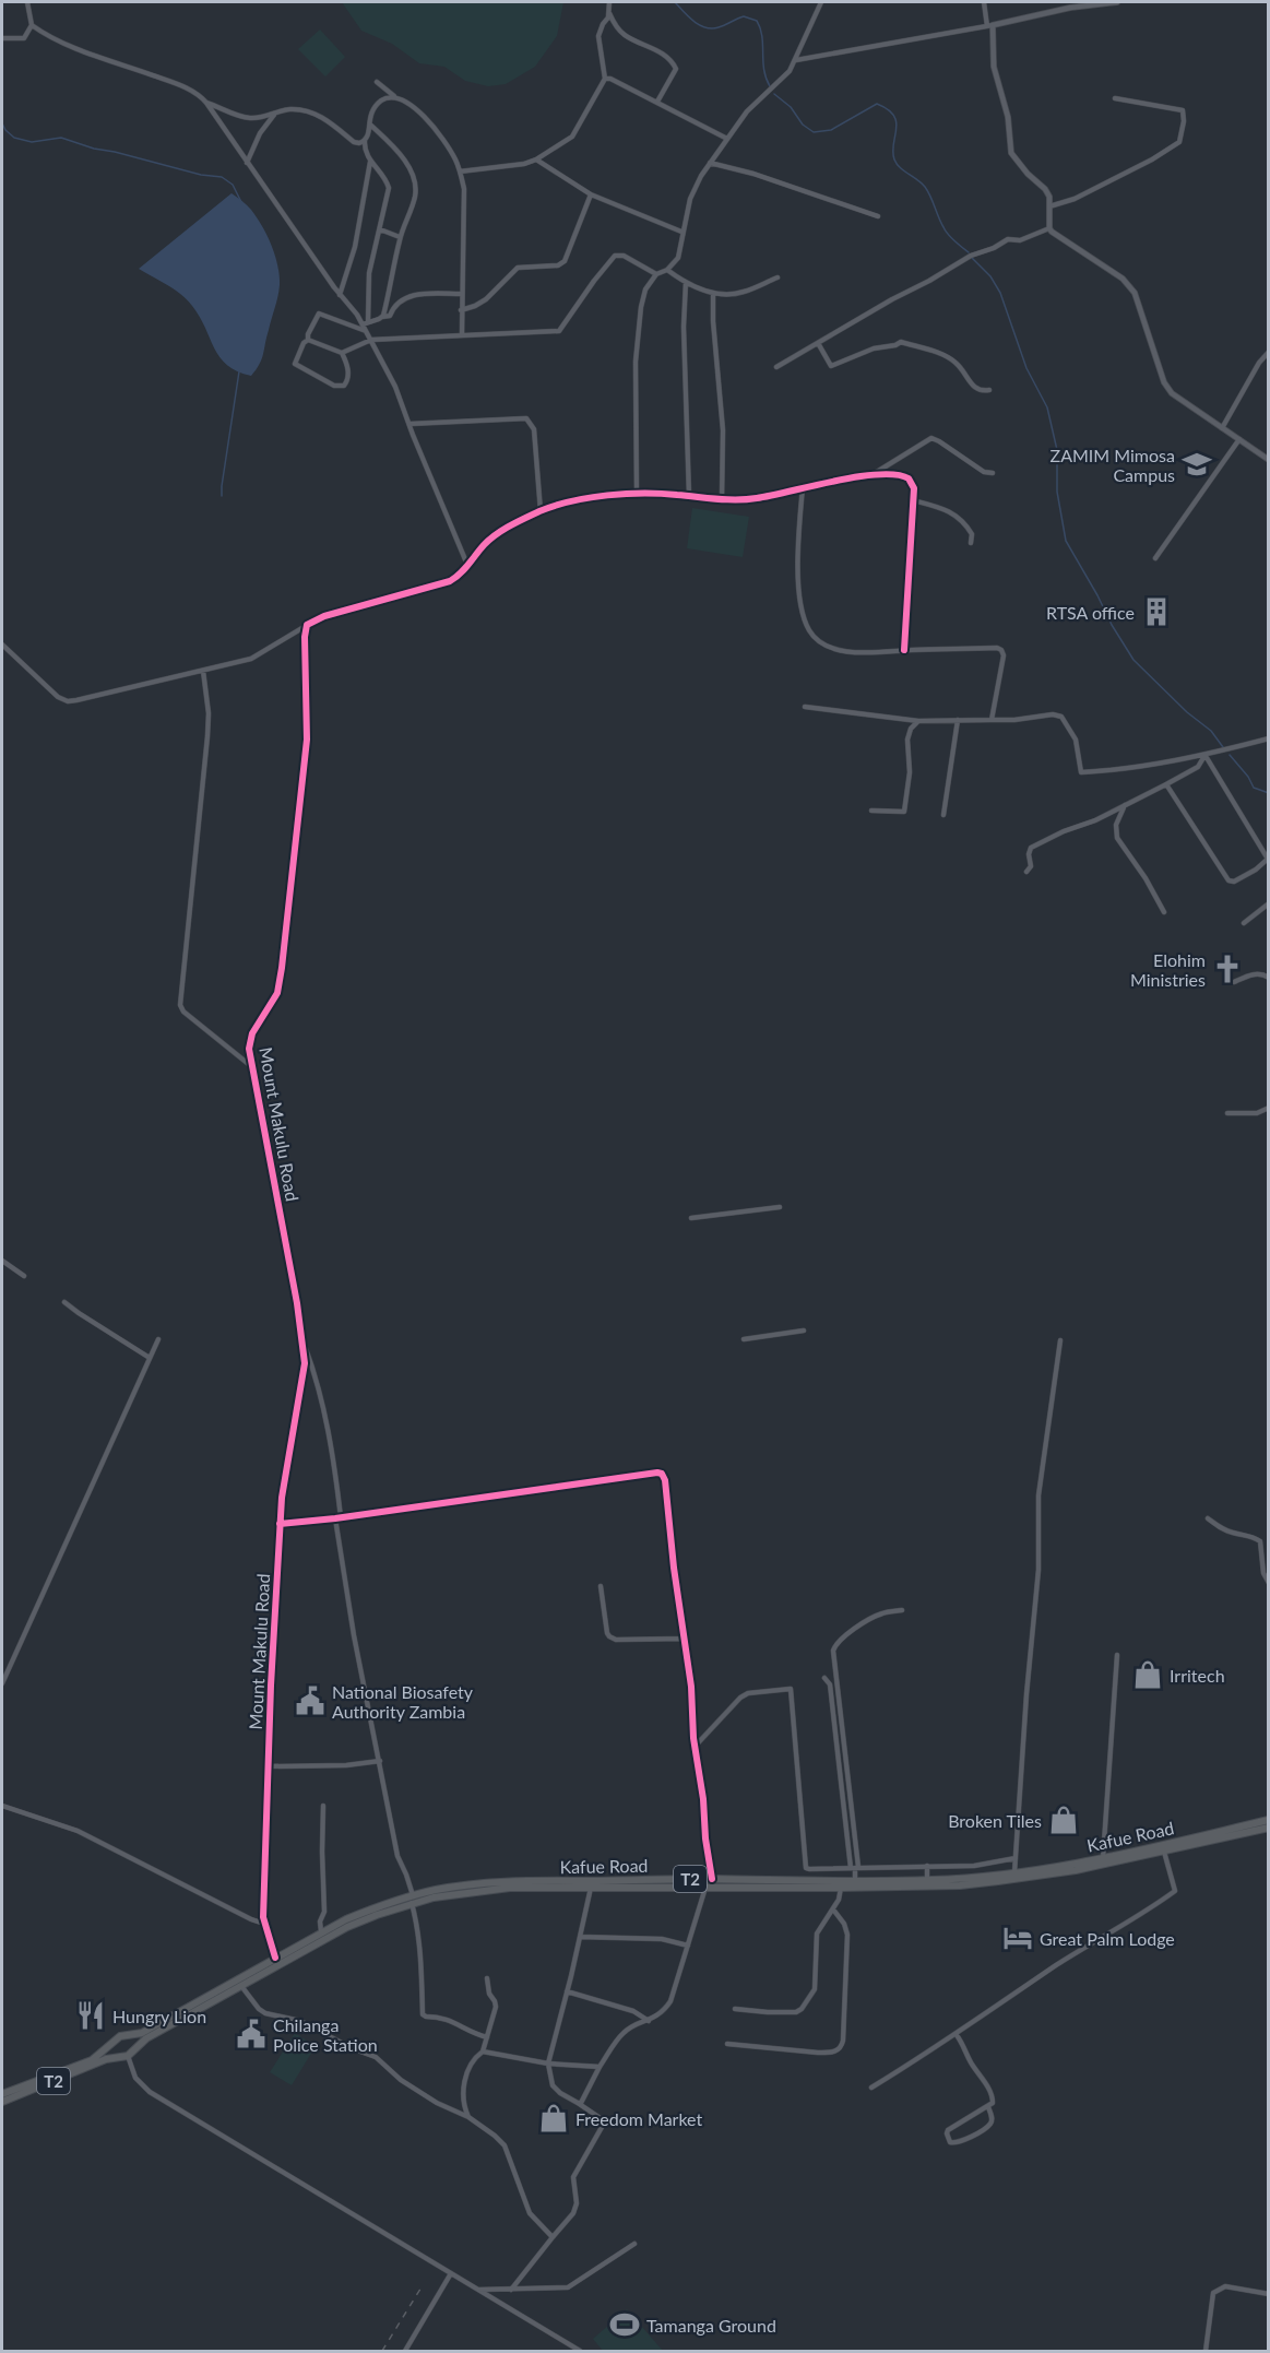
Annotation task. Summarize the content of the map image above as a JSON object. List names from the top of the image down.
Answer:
{
  "streets": {
    "highway": ["Kafue Road", "T2"],
    "street": ["Mount Makulu Road"]
  },
  "crossings": [
    ["Mount Makulu Road", "Kafue Road"],
    ["Kafue Road", "T2"]
  ],
  "places": {
    "school or university": ["ZAMIM Mimosa Campus"],
    "building": ["RTSA office"],
    "church": ["Elohim Ministries"],
    "shop": ["Irritech", "Broken Tiles", "Freedom Market"],
    "public building": ["National Biosafety Authority Zambia", "Chilanga Police Station"],
    "hotel": ["Great Palm Lodge"],
    "restaurant": ["Hungry Lion"],
    "sports": ["Tamanga Ground"]
  }
}
